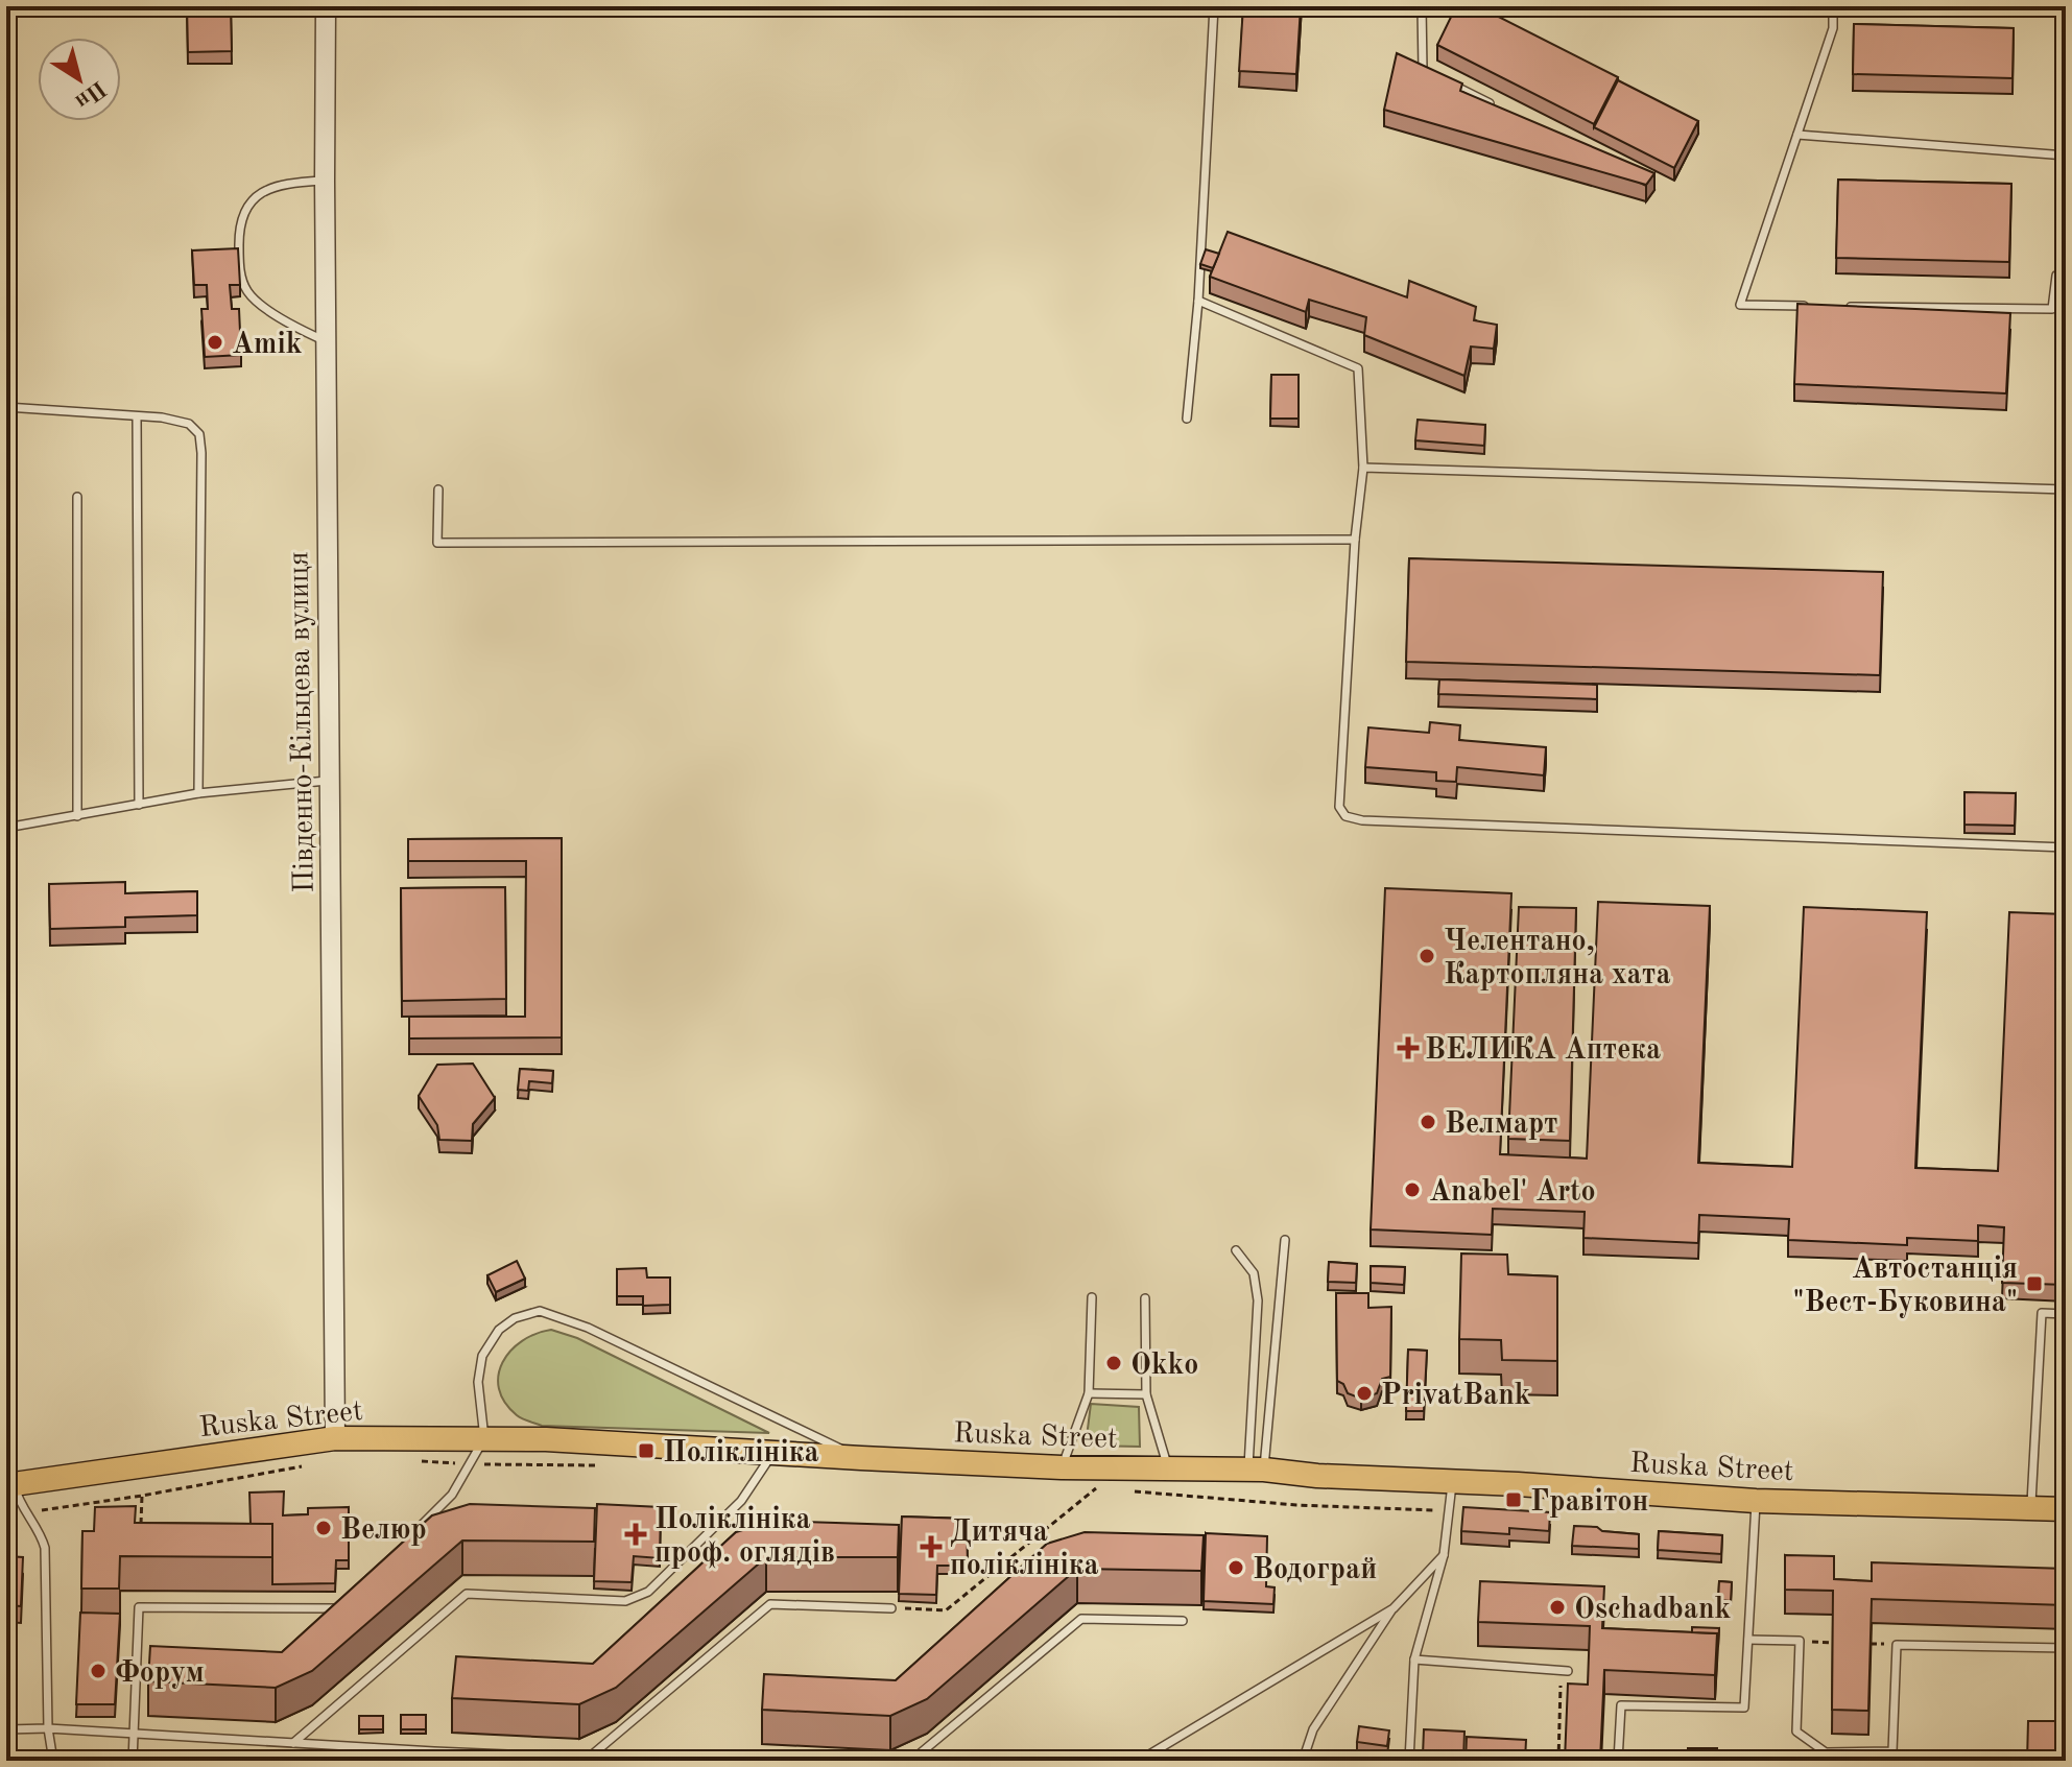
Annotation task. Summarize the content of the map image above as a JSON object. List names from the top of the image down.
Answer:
{
  "streets": {
    "main road": ["Ruska Street"],
    "street": ["Південно-Кільцева вулиця"]
  },
  "crossings": [
    ["Південно-Кільцева вулиця", "Ruska Street"]
  ],
  "places": {
    "other": [
      "Amik",
      "Челентано, Картопляна хата",
      "Велмарт",
      "Anabel' Arto",
      "Okko",
      "PrivatBank",
      "Велюр",
      "Водограй",
      "Oschadbank",
      "Форум"
    ],
    "health": ["ВЕЛИКА Аптека", "Поліклініка проф. оглядів", "Дитяча поліклініка"],
    "transit": ["Автостанція \"Вест-Буковина\"", "Поліклініка", "Гравітон"]
  },
  "north": "bottom right"
}
